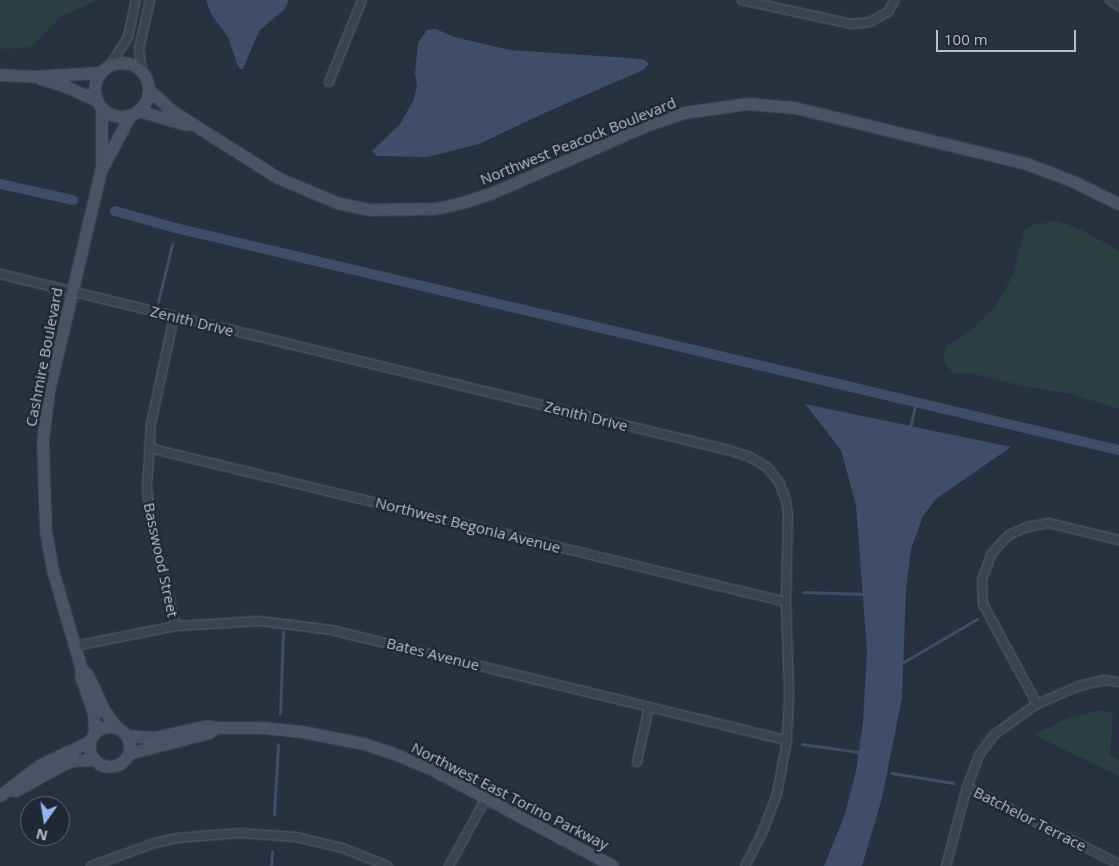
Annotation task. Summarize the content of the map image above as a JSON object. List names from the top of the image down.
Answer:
{
  "streets": {
    "street": [
      "Northwest Peacock Boulevard",
      "Zenith Drive",
      "Cashmire Boulevard",
      "Northwest Begonia Avenue",
      "Basswood Street",
      "Bates Avenue",
      "Northwest East Torino Parkway",
      "Batchelor Terrace"
    ]
  },
  "crossings": [
    ["Northwest Peacock Boulevard", "Cashmire Boulevard"],
    ["Zenith Drive", "Cashmire Boulevard"],
    ["Zenith Drive", "Northwest Begonia Avenue"],
    ["Zenith Drive", "Basswood Street"],
    ["Zenith Drive", "Bates Avenue"],
    ["Cashmire Boulevard", "Bates Avenue"],
    ["Cashmire Boulevard", "Northwest East Torino Parkway"],
    ["Northwest Begonia Avenue", "Basswood Street"],
    ["Basswood Street", "Bates Avenue"]
  ],
  "scale_bar": "100 m",
  "north": "bottom"
}
